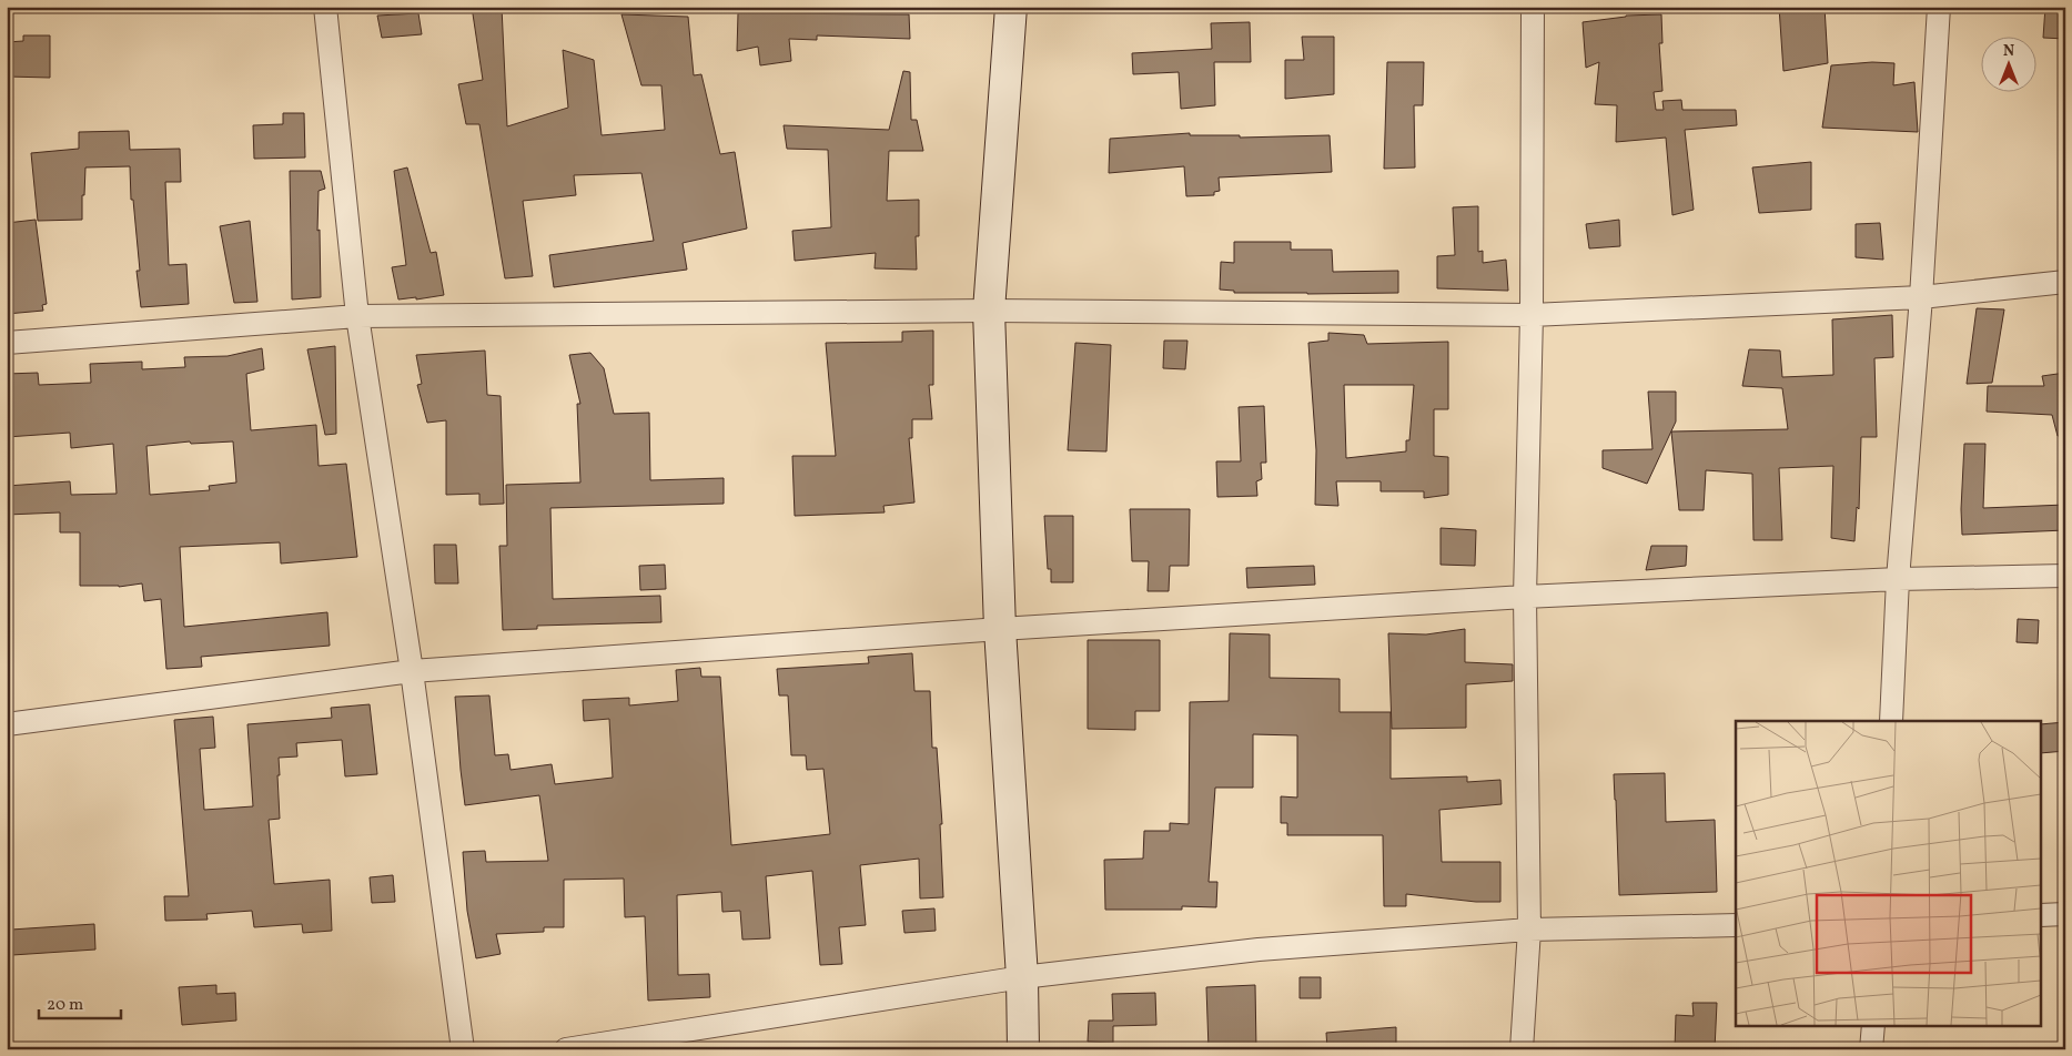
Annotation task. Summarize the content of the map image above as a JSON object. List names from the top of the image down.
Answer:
{
  "scale_bar": "20 m",
  "north": "top"
}
